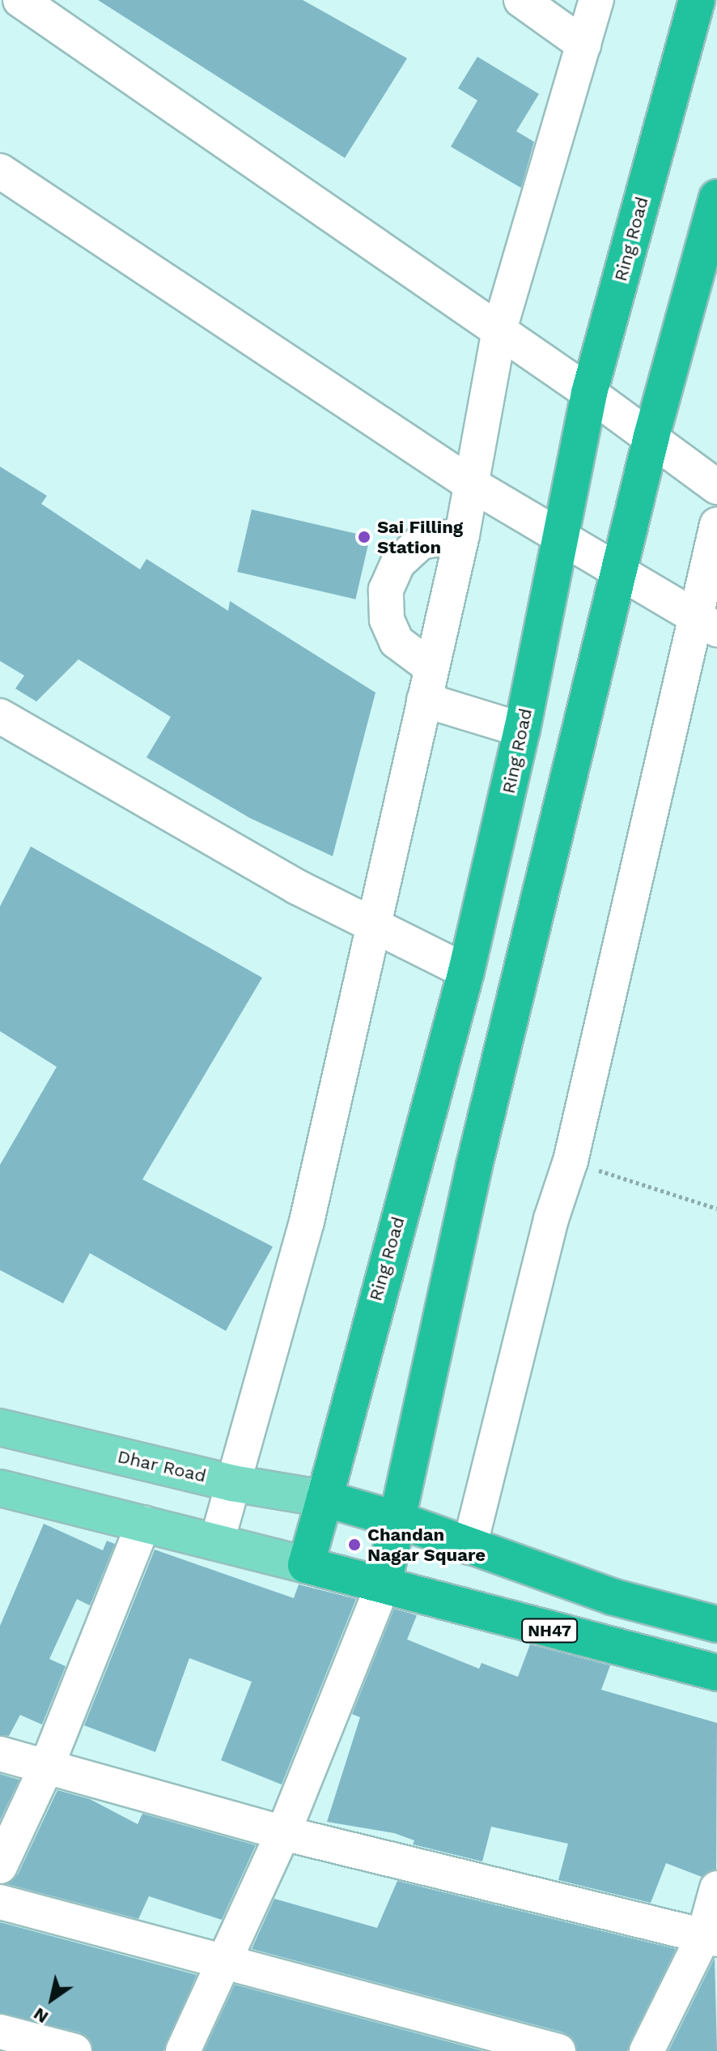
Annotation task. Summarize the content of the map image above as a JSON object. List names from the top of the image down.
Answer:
{
  "streets": {
    "highway": ["Ring Road", "NH47"],
    "main road": ["Dhar Road"]
  },
  "crossings": [
    ["Ring Road", "Dhar Road"]
  ],
  "places": ["Sai Filling Station", "Chandan Nagar Square"],
  "north": "bottom left"
}
